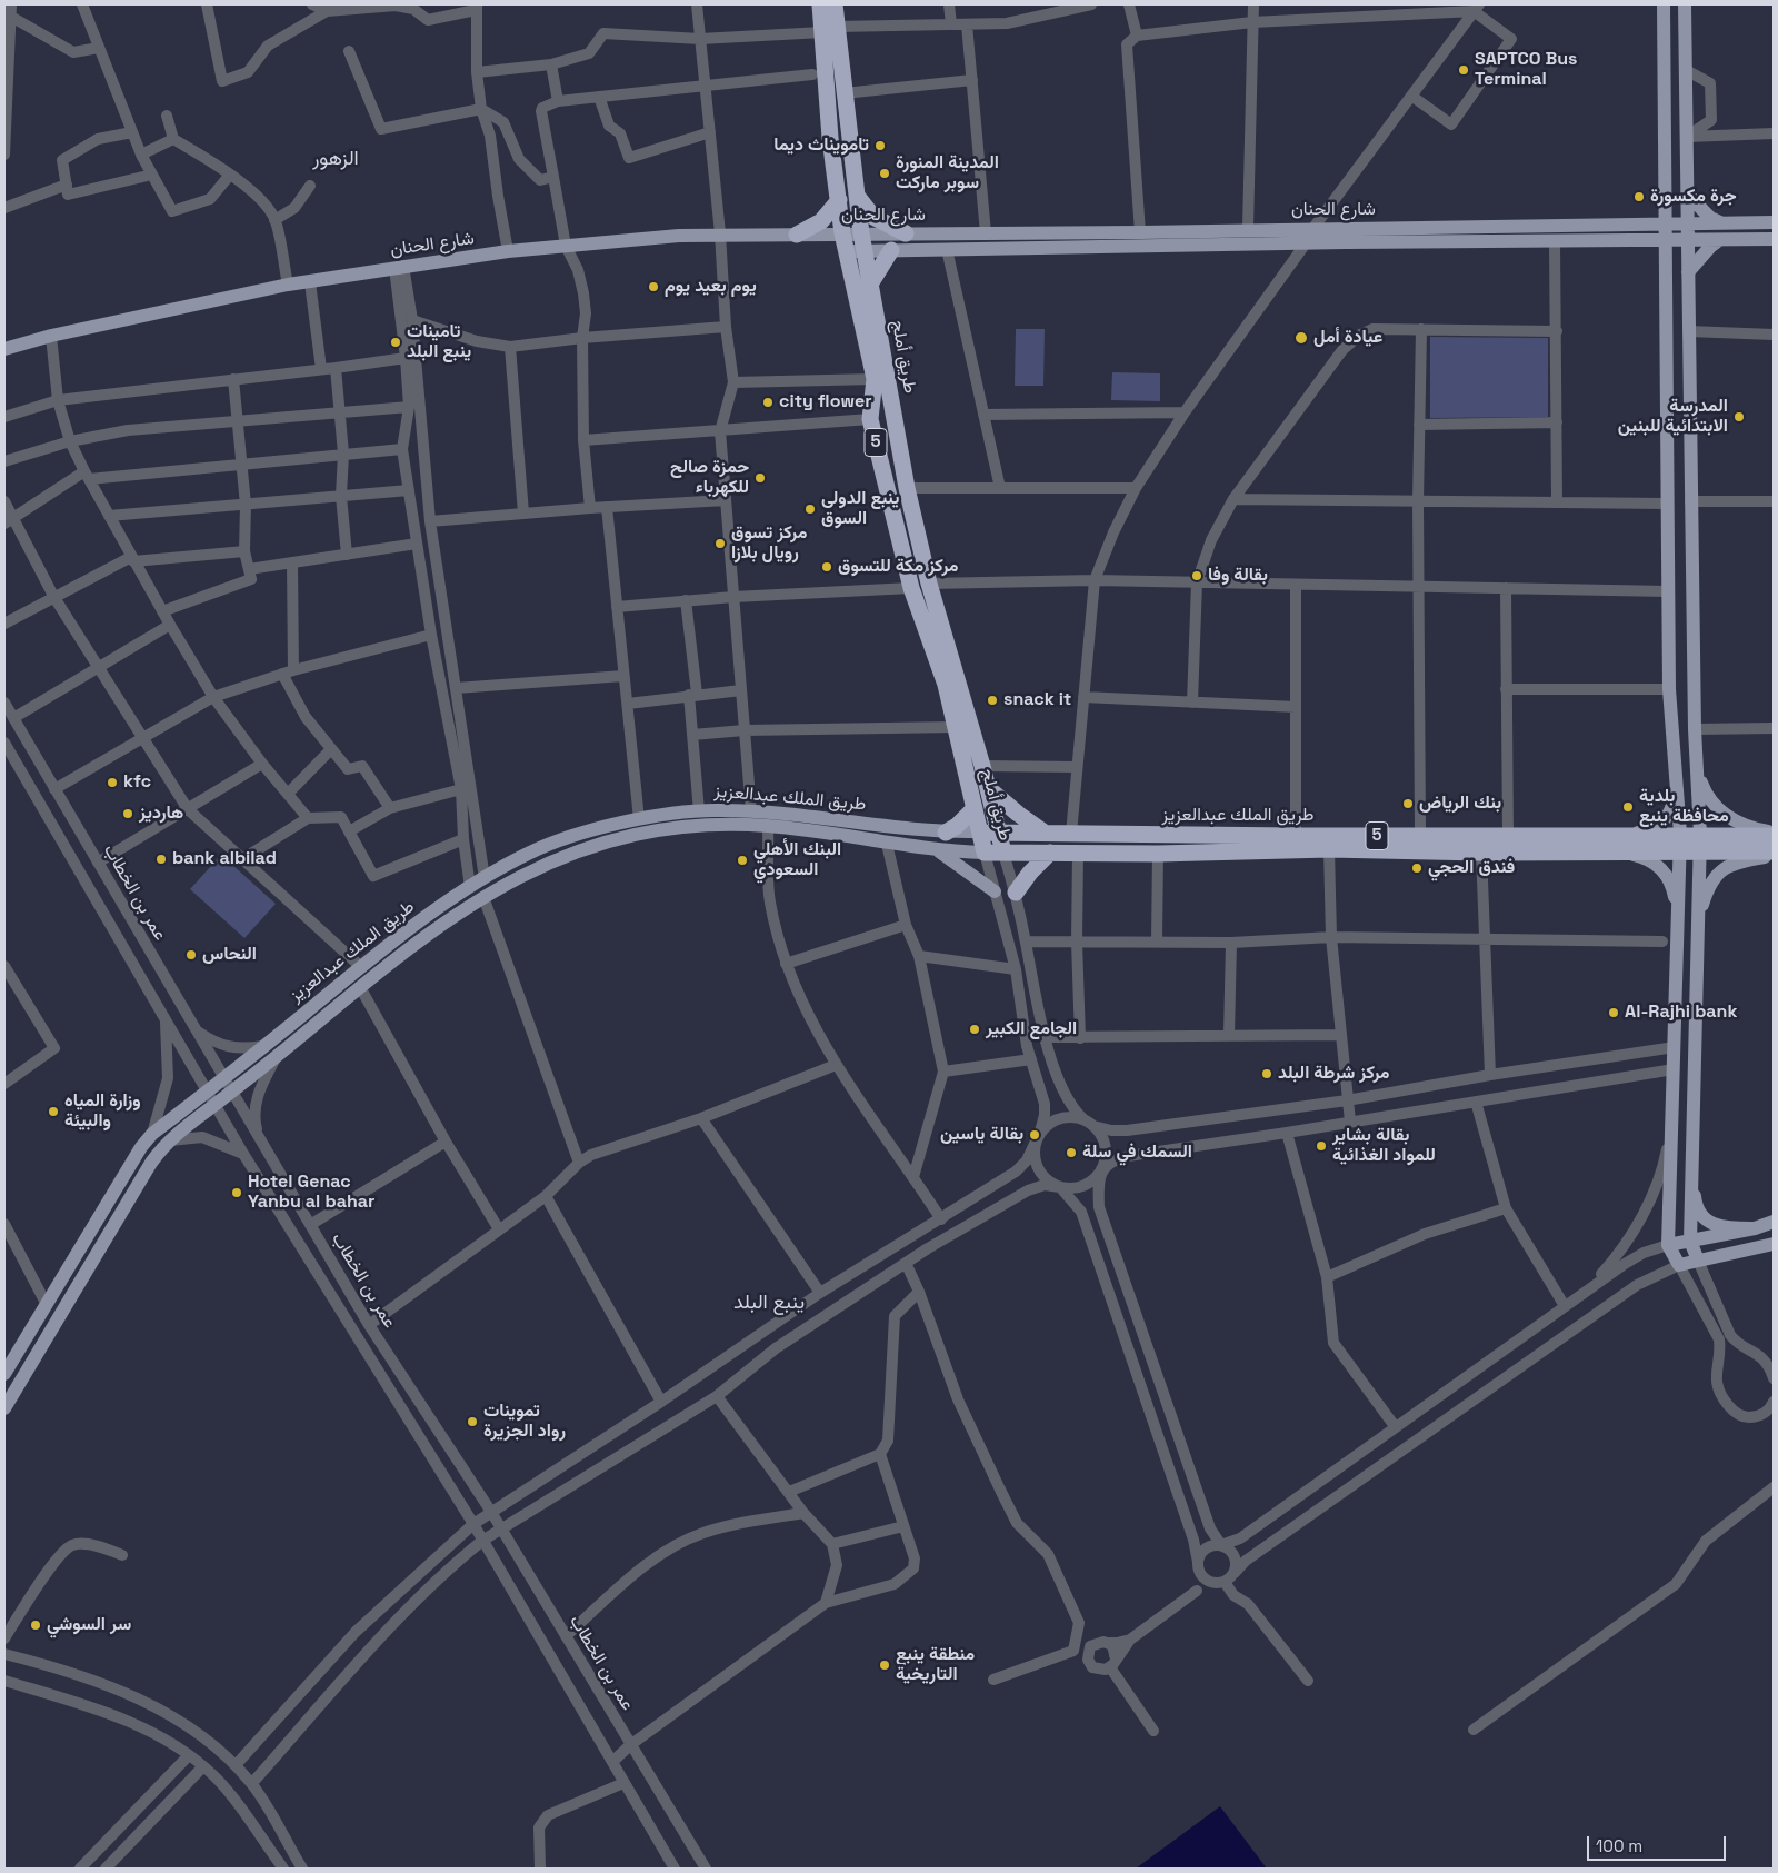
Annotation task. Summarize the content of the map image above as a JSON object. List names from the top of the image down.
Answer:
{
  "streets": {
    "highway": ["طريق أملج", "5", "طريق الملك عبدالعزيز"],
    "main road": ["شارع الحنان"],
    "street": ["عمر بن الخطاب"]
  },
  "crossings": [
    ["شارع الحنان", "طريق أملج"],
    ["طريق أملج", "طريق الملك عبدالعزيز"],
    ["طريق الملك عبدالعزيز", "عمر بن الخطاب"]
  ],
  "districts": ["الزهور", "ينبع البلد"],
  "places": [
    "SAPTCO Bus Terminal",
    "تامويناث ديما",
    "المدينة المنورة سوبر ماركت",
    "جرة مكسورة",
    "يوم بعيد يوم",
    "عيادة أمل",
    "تامينات ينبع البلد",
    "city flower",
    "المدرسة الابتدائية للبنين",
    "حمزة صالح للكهرباء",
    "ينبع الدولى السوق",
    "مركز تسوق رويال بلازا",
    "مركز مكة للتسوق",
    "بقالة وفا",
    "snack it",
    "kfc",
    "بنك الرياض",
    "بلدية محافظة ينبع",
    "هارديز",
    "bank albilad",
    "البنك الأهلي السعودي",
    "فندق الحجي",
    "النحاس",
    "Al-Rajhi bank",
    "الجامع الكبير",
    "مركز شرطة البلد",
    "وزارة المياه والبيئة",
    "بقالة ياسين",
    "بقالة بشاير للمواد الغذائية",
    "السمك في سلة",
    "Hotel Genac Yanbu al bahar",
    "تموينات رواد الجزيرة",
    "سر السوشي",
    "منطقة ينبع التاريخية"
  ],
  "scale_bar": "100 m"
}
